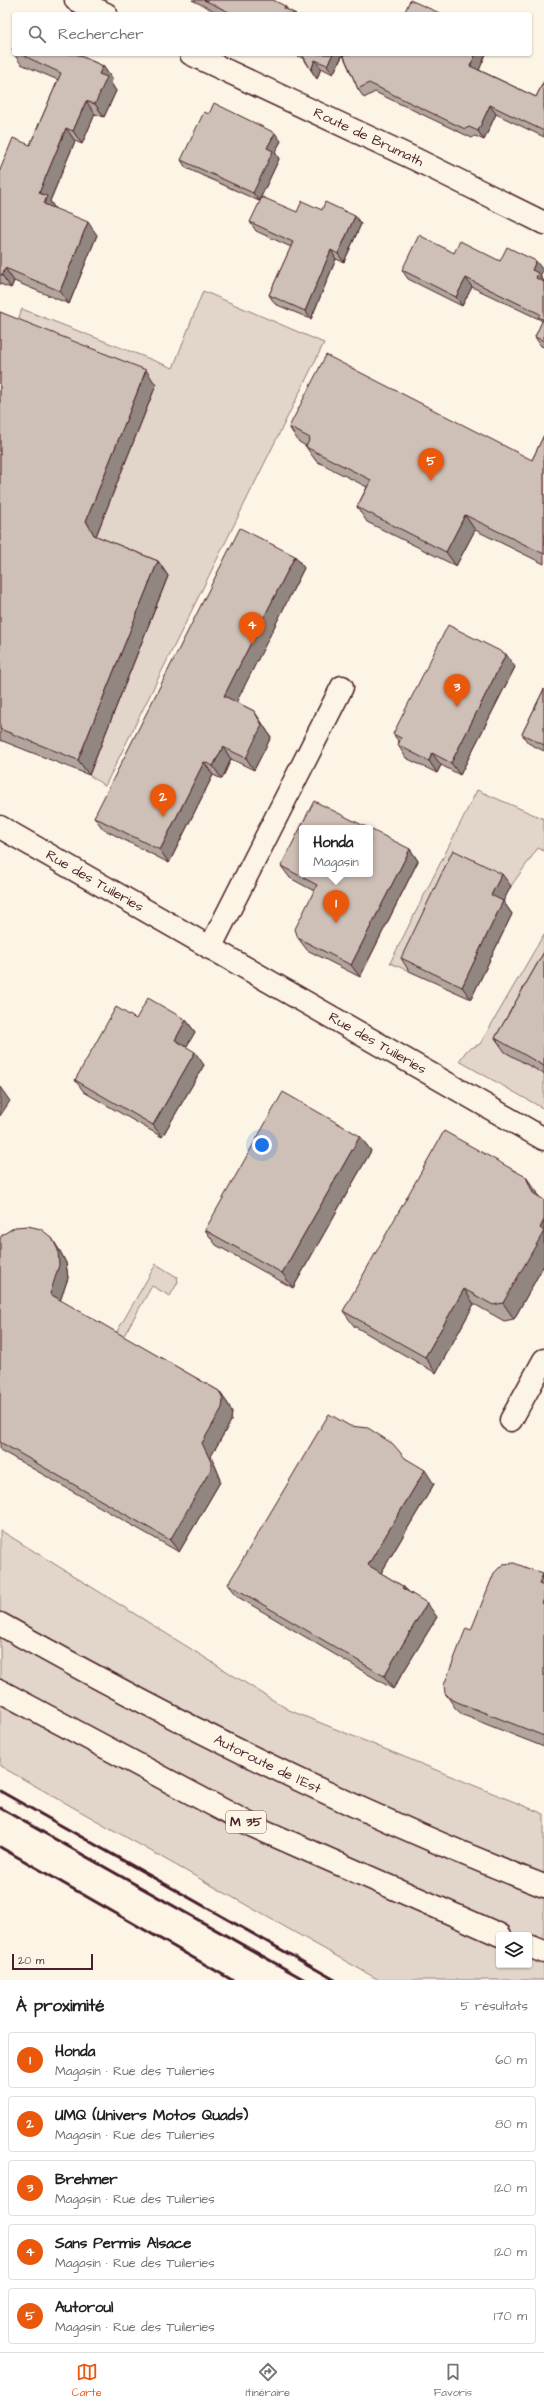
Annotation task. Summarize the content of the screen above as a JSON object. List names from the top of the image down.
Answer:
{
  "streets": {
    "main road": [
      "Route de Brumath",
      "Rue des Tuileries",
      "Autoroute de l’Est",
      "M 35"
    ]
  },
  "scale_bar": "20 m",
  "page": {
    "search": "Rechercher",
    "pins": [
      "5",
      "4",
      "3",
      "2",
      "1"
    ],
    "popup": ["Honda", "Magasin"],
    "scale": "20 m",
    "heading": ["À proximité", "5 résultats"],
    "list": [
      {
        "mark": "1",
        "name": "Honda",
        "note": "Magasin · Rue des Tuileries",
        "value": "60 m"
      },
      {
        "mark": "2",
        "name": "UMQ (Univers Motos Quads)",
        "note": "Magasin · Rue des Tuileries",
        "value": "80 m"
      },
      {
        "mark": "3",
        "name": "Brehmer",
        "note": "Magasin · Rue des Tuileries",
        "value": "120 m"
      },
      {
        "mark": "4",
        "name": "Sans Permis Alsace",
        "note": "Magasin · Rue des Tuileries",
        "value": "120 m"
      },
      {
        "mark": "5",
        "name": "Autoroul",
        "note": "Magasin · Rue des Tuileries",
        "value": "170 m"
      }
    ],
    "nav": ["Carte", "Itinéraire", "Favoris"]
  }
}
